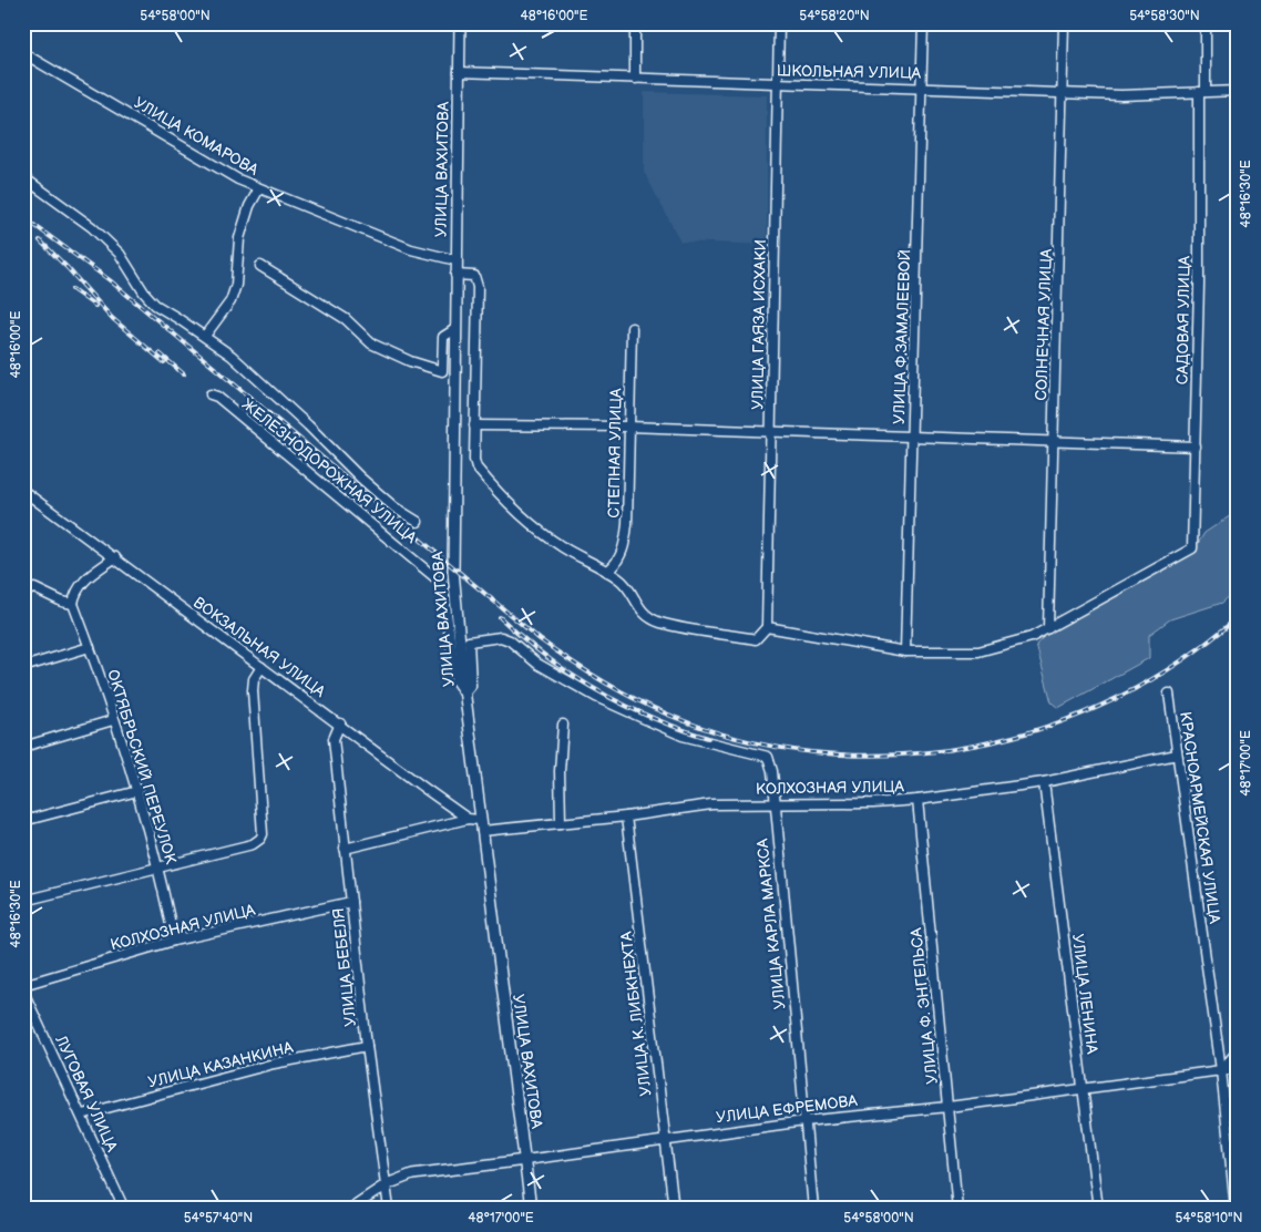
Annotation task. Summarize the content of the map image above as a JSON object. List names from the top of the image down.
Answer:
{
  "streets": {
    "main road": ["УЛИЦА ВАХИТОВА", "УЛИЦА ЕФРЕМОВА"],
    "street": [
      "ШКОЛЬНАЯ УЛИЦА",
      "УЛИЦА КОМАРОВА",
      "САДОВАЯ УЛИЦА",
      "УЛИЦА ГАЯЗА ИСХАКИ",
      "СОЛНЕЧНАЯ УЛИЦА",
      "УЛИЦА Ф.ЗАМАЛЕЕВОЙ",
      "СТЕПНАЯ УЛИЦА",
      "ЖЕЛЕЗНОДОРОЖНАЯ УЛИЦА",
      "ВОКЗАЛЬНАЯ УЛИЦА",
      "ОКТЯБРЬСКИЙ ПЕРЕУЛОК",
      "КОЛХОЗНАЯ УЛИЦА",
      "КРАСНОАРМЕЙСКАЯ УЛИЦА",
      "УЛИЦА КАРЛА МАРКСА",
      "УЛИЦА БЕБЕЛЯ",
      "УЛИЦА ЛЕНИНА",
      "УЛИЦА Ф. ЭНГЕЛЬСА",
      "УЛИЦА К. ЛИБКНЕХТА",
      "УЛИЦА КАЗАНКИНА",
      "ЛУГОВАЯ УЛИЦА"
    ]
  },
  "crossings": [
    ["ШКОЛЬНАЯ УЛИЦА", "УЛИЦА ВАХИТОВА"],
    ["ШКОЛЬНАЯ УЛИЦА", "САДОВАЯ УЛИЦА"],
    ["ШКОЛЬНАЯ УЛИЦА", "УЛИЦА ГАЯЗА ИСХАКИ"],
    ["ШКОЛЬНАЯ УЛИЦА", "СОЛНЕЧНАЯ УЛИЦА"],
    ["ШКОЛЬНАЯ УЛИЦА", "УЛИЦА Ф.ЗАМАЛЕЕВОЙ"],
    ["УЛИЦА КОМАРОВА", "УЛИЦА ВАХИТОВА"],
    ["УЛИЦА ВАХИТОВА", "ЖЕЛЕЗНОДОРОЖНАЯ УЛИЦА"],
    ["УЛИЦА ВАХИТОВА", "КОЛХОЗНАЯ УЛИЦА"],
    ["УЛИЦА ВАХИТОВА", "УЛИЦА КАРЛА МАРКСА"],
    ["УЛИЦА ВАХИТОВА", "УЛИЦА ЕФРЕМОВА"],
    ["САДОВАЯ УЛИЦА", "СОЛНЕЧНАЯ УЛИЦА"],
    ["ЖЕЛЕЗНОДОРОЖНАЯ УЛИЦА", "УЛИЦА КАРЛА МАРКСА"],
    ["ВОКЗАЛЬНАЯ УЛИЦА", "УЛИЦА БЕБЕЛЯ"],
    ["ОКТЯБРЬСКИЙ ПЕРЕУЛОК", "КОЛХОЗНАЯ УЛИЦА"],
    ["КОЛХОЗНАЯ УЛИЦА", "КРАСНОАРМЕЙСКАЯ УЛИЦА"],
    ["КОЛХОЗНАЯ УЛИЦА", "УЛИЦА КАРЛА МАРКСА"],
    ["КОЛХОЗНАЯ УЛИЦА", "УЛИЦА БЕБЕЛЯ"],
    ["КОЛХОЗНАЯ УЛИЦА", "УЛИЦА ЛЕНИНА"],
    ["КОЛХОЗНАЯ УЛИЦА", "УЛИЦА Ф. ЭНГЕЛЬСА"],
    ["КОЛХОЗНАЯ УЛИЦА", "УЛИЦА К. ЛИБКНЕХТА"],
    ["КРАСНОАРМЕЙСКАЯ УЛИЦА", "УЛИЦА ЕФРЕМОВА"],
    ["УЛИЦА КАРЛА МАРКСА", "УЛИЦА ЕФРЕМОВА"],
    ["УЛИЦА БЕБЕЛЯ", "УЛИЦА КАЗАНКИНА"],
    ["УЛИЦА БЕБЕЛЯ", "УЛИЦА ЕФРЕМОВА"],
    ["УЛИЦА ЛЕНИНА", "УЛИЦА ЕФРЕМОВА"],
    ["УЛИЦА Ф. ЭНГЕЛЬСА", "УЛИЦА ЕФРЕМОВА"],
    ["УЛИЦА К. ЛИБКНЕХТА", "УЛИЦА ЕФРЕМОВА"],
    ["УЛИЦА КАЗАНКИНА", "ЛУГОВАЯ УЛИЦА"]
  ],
  "coordinates": [
    "54°58'00\"N",
    "48°16'00\"E",
    "54°58'20\"N",
    "54°58'30\"N",
    "48°16'30\"E",
    "48°17'00\"E",
    "54°57'40\"N",
    "54°58'10\"N"
  ]
}
